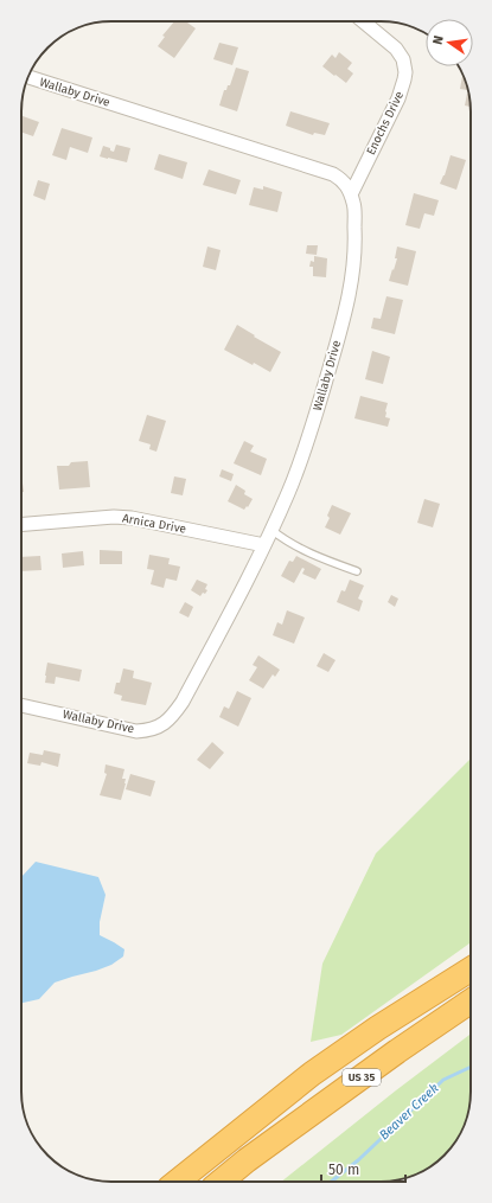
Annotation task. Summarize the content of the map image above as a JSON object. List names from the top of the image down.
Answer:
{
  "streets": {
    "highway": ["US 35"],
    "street": ["Wallaby Drive", "Enochs Drive", "Arnica Drive"]
  },
  "crossings": [
    ["Wallaby Drive", "Enochs Drive"],
    ["Wallaby Drive", "Arnica Drive"]
  ],
  "water": ["Beaver Creek"],
  "scale_bar": "50 m",
  "north": "left"
}
